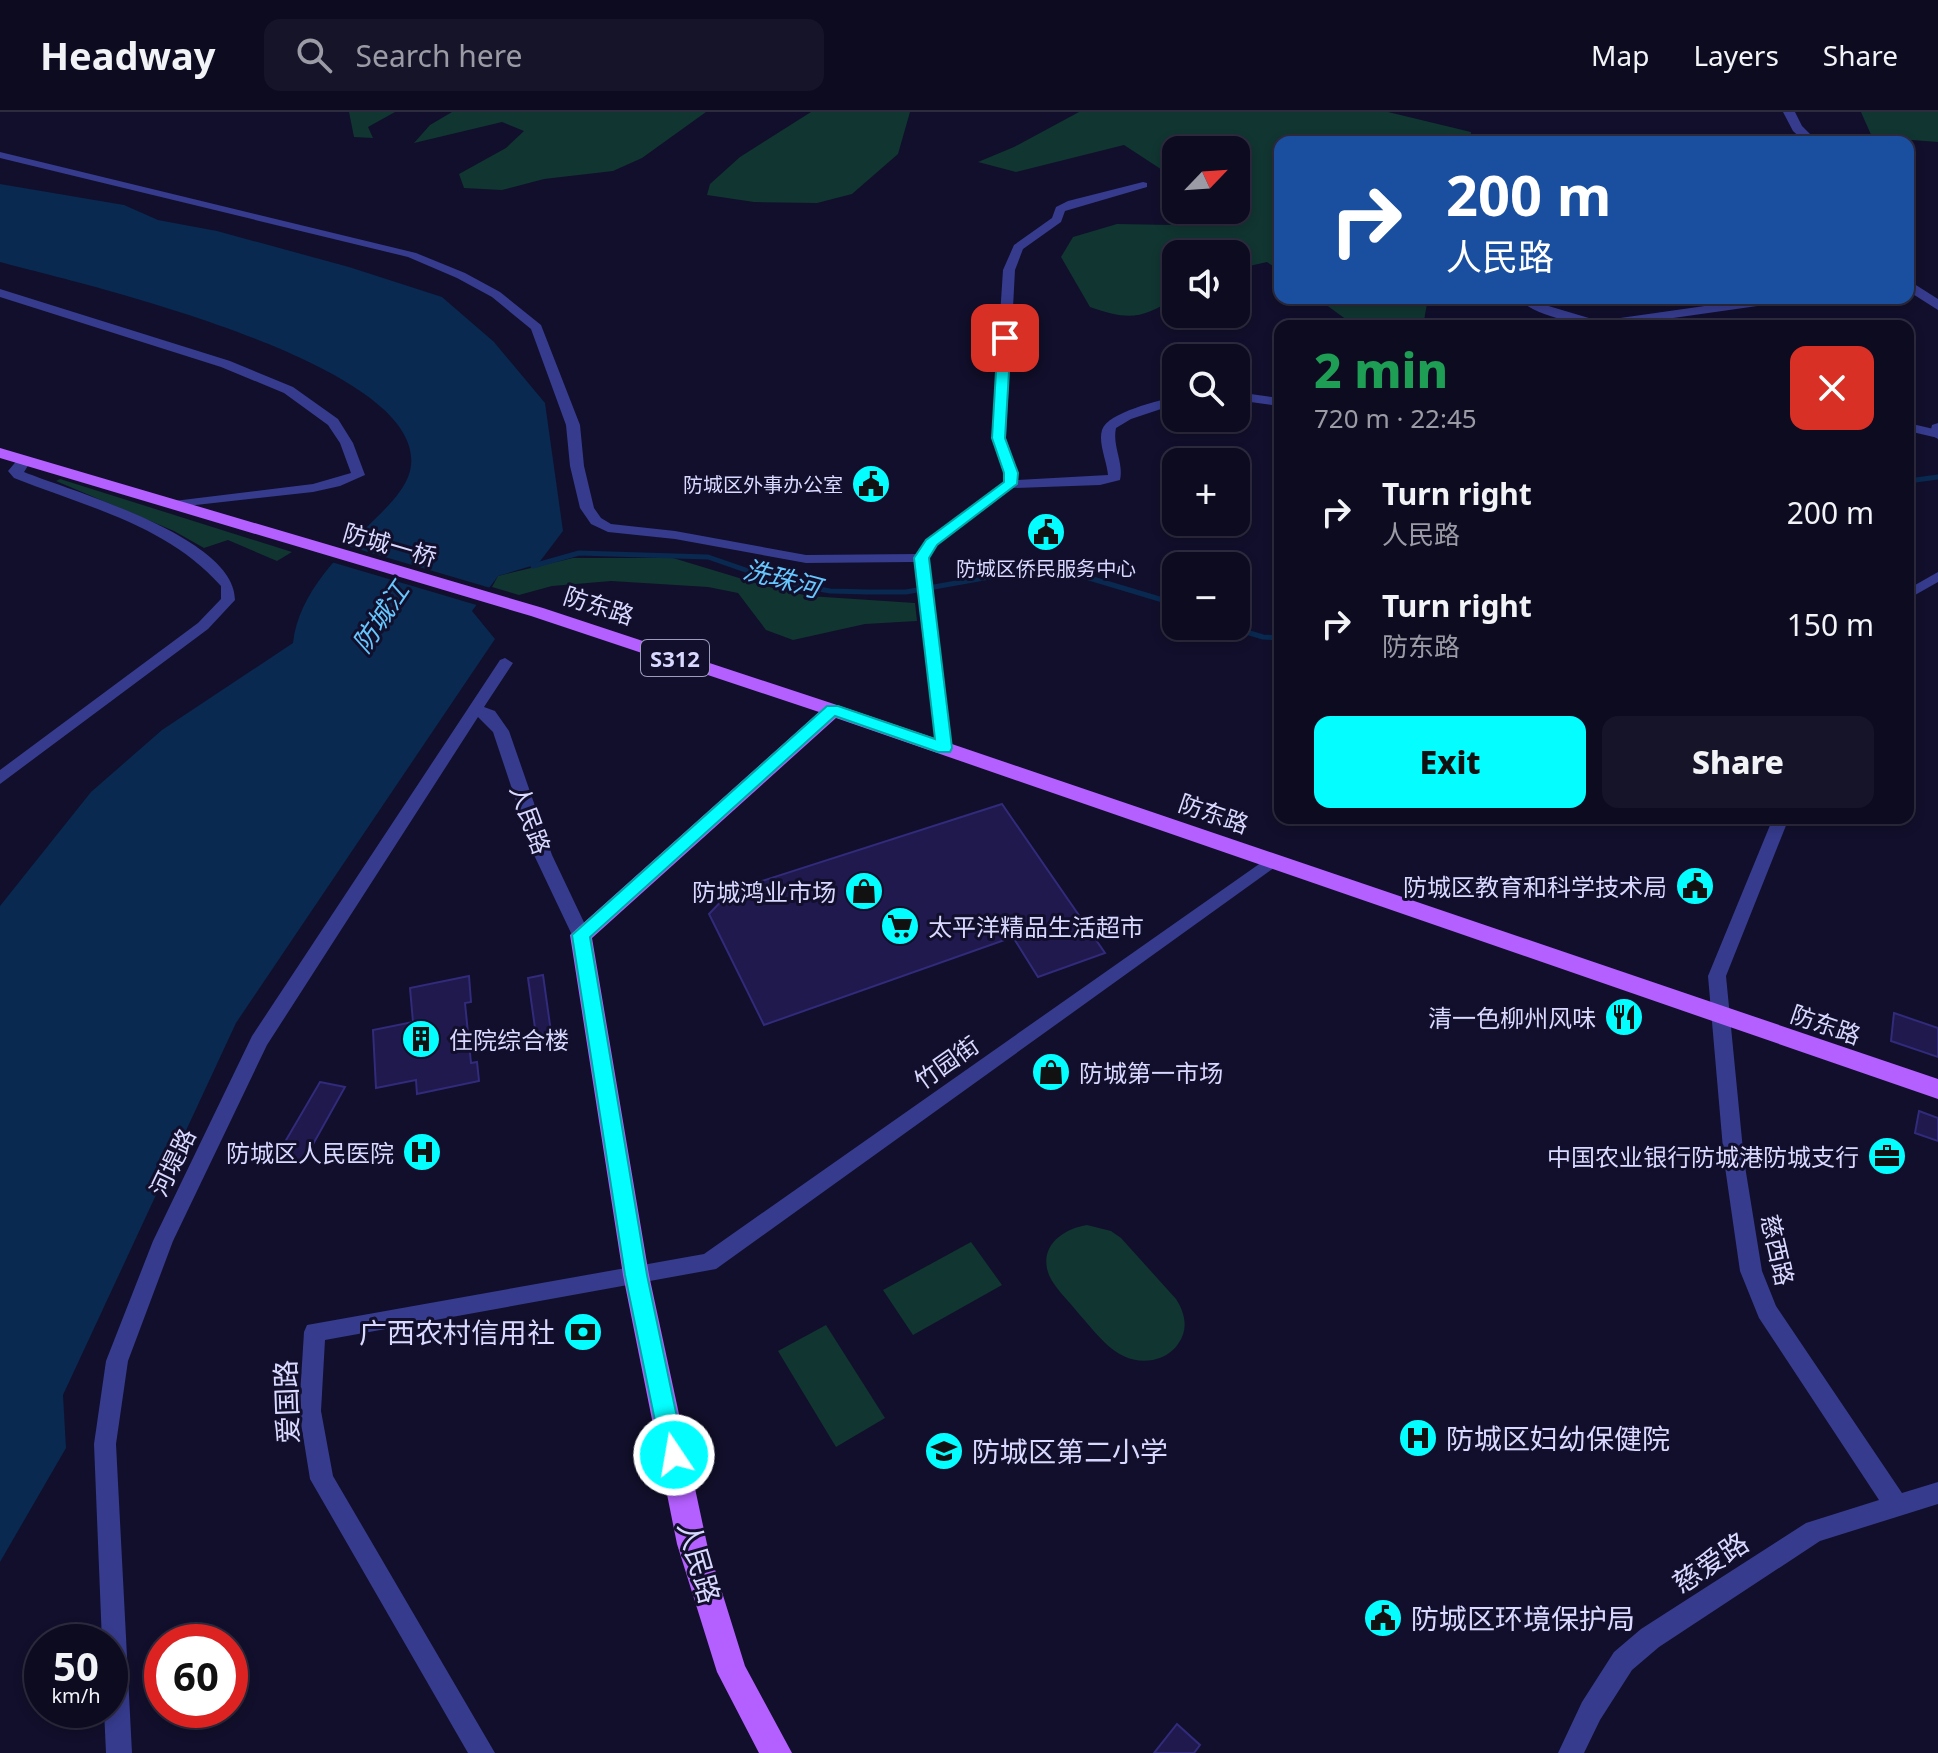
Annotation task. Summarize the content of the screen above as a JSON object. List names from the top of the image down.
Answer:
{
  "streets": {
    "main road": [
      "防城一桥",
      "防东路",
      "S312",
      "人民路"
    ],
    "street": [
      "竹园街",
      "河堤路",
      "慈西路",
      "爱国路",
      "慈爱路"
    ]
  },
  "crossings": [
    ["防城一桥", "防东路"],
    ["防城一桥", "S312"],
    ["防东路", "竹园街"],
    ["防东路", "慈西路"],
    ["人民路", "竹园街"],
    ["人民路", "河堤路"],
    ["人民路", "爱国路"],
    ["竹园街", "爱国路"],
    ["慈西路", "慈爱路"]
  ],
  "water": ["洗珠河", "防城江"],
  "places": {
    "public building": [
      "防城区外事办公室",
      "防城区侨民服务中心",
      "防城区教育和科学技术局",
      "防城区环境保护局"
    ],
    "shop": ["防城鸿业市场", "防城第一市场"],
    "supermarket": ["太平洋精品生活超市"],
    "restaurant": ["清一色柳州风味"],
    "building": ["住院综合楼"],
    "hospital": ["防城区人民医院", "防城区妇幼保健院"],
    "office": ["中国农业银行防城港防城支行"],
    "bank": ["广西农村信用社"],
    "school or university": ["防城区第二小学"]
  },
  "north": "top right",
  "page": {
    "header": "Headway",
    "search": "Search here",
    "nav": ["Map", "Layers", "Share"],
    "map_buttons": ["+", "−"],
    "turn": ["200 m", "人民路"],
    "heading": ["2 min", "720 m · 22:45"],
    "list": [
      {
        "name": "Turn right",
        "note": "人民路",
        "value": "200 m"
      },
      {
        "name": "Turn right",
        "note": "防东路",
        "value": "150 m"
      }
    ],
    "buttons": ["Exit", "Share"],
    "speed": "50 km/h",
    "limit": "60"
  }
}
